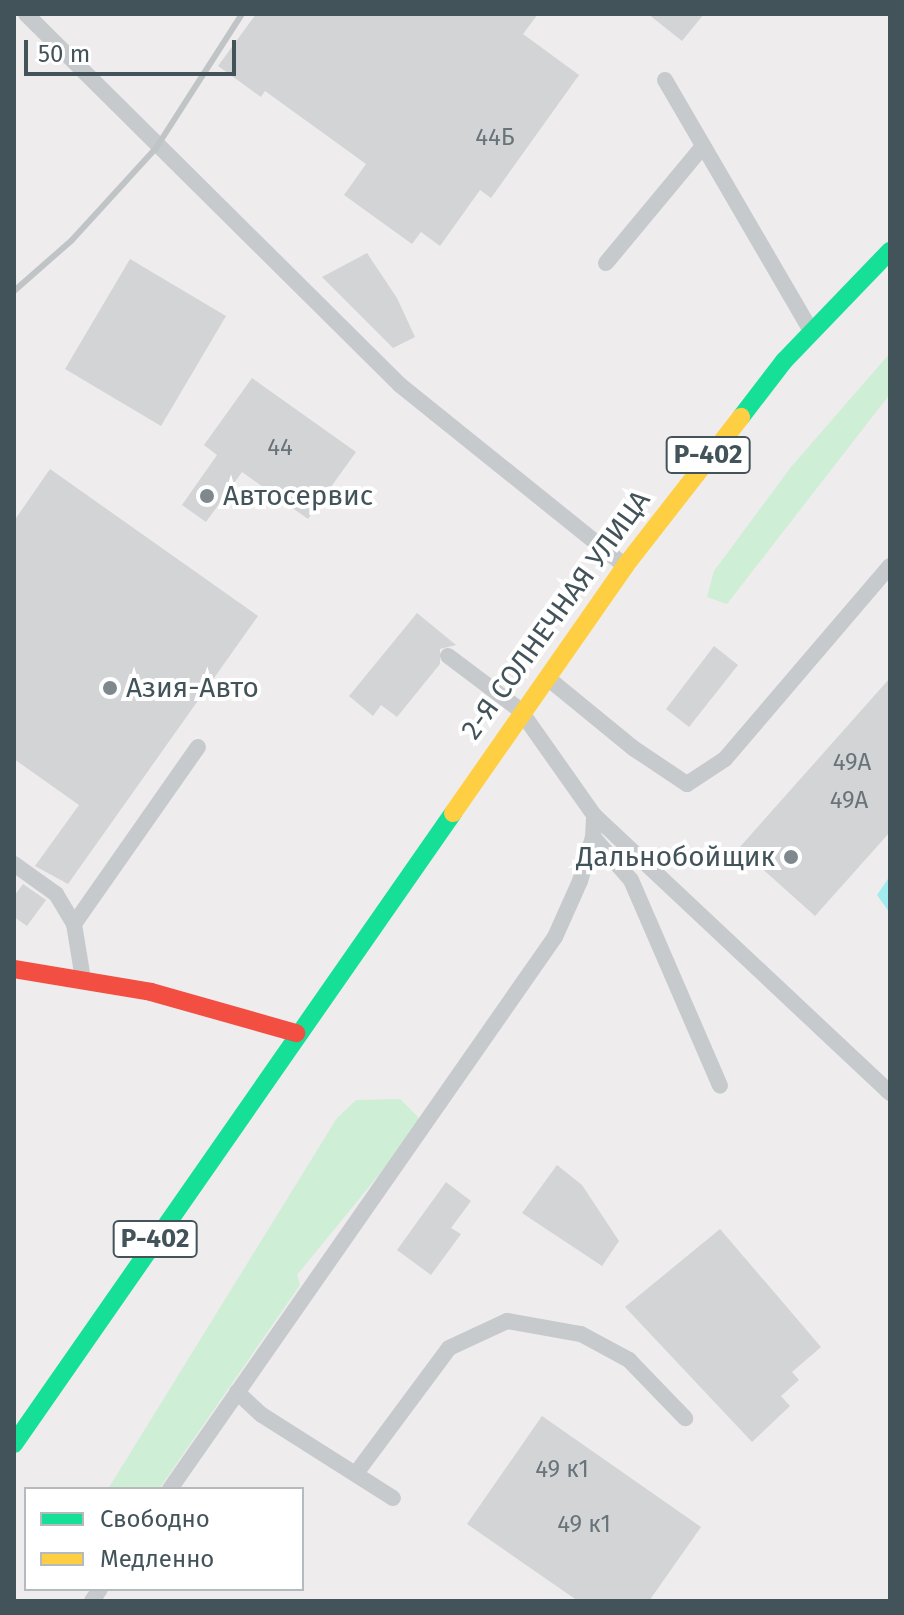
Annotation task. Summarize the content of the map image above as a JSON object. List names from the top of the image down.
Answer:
{
  "streets": {
    "main road": ["Р-402", "2-Я СОЛНЕЧНАЯ УЛИЦА"]
  },
  "crossings": [
    ["Р-402", "2-Я СОЛНЕЧНАЯ УЛИЦА"]
  ],
  "places": ["Автосервис", "Азия-Авто", "Дальнобойщик"],
  "house_numbers": [
    "44Б",
    "44",
    "49А",
    "49А",
    "49 к1",
    "49 к1"
  ],
  "legend": ["Свободно", "Медленно"],
  "scale_bar": "50 m"
}
